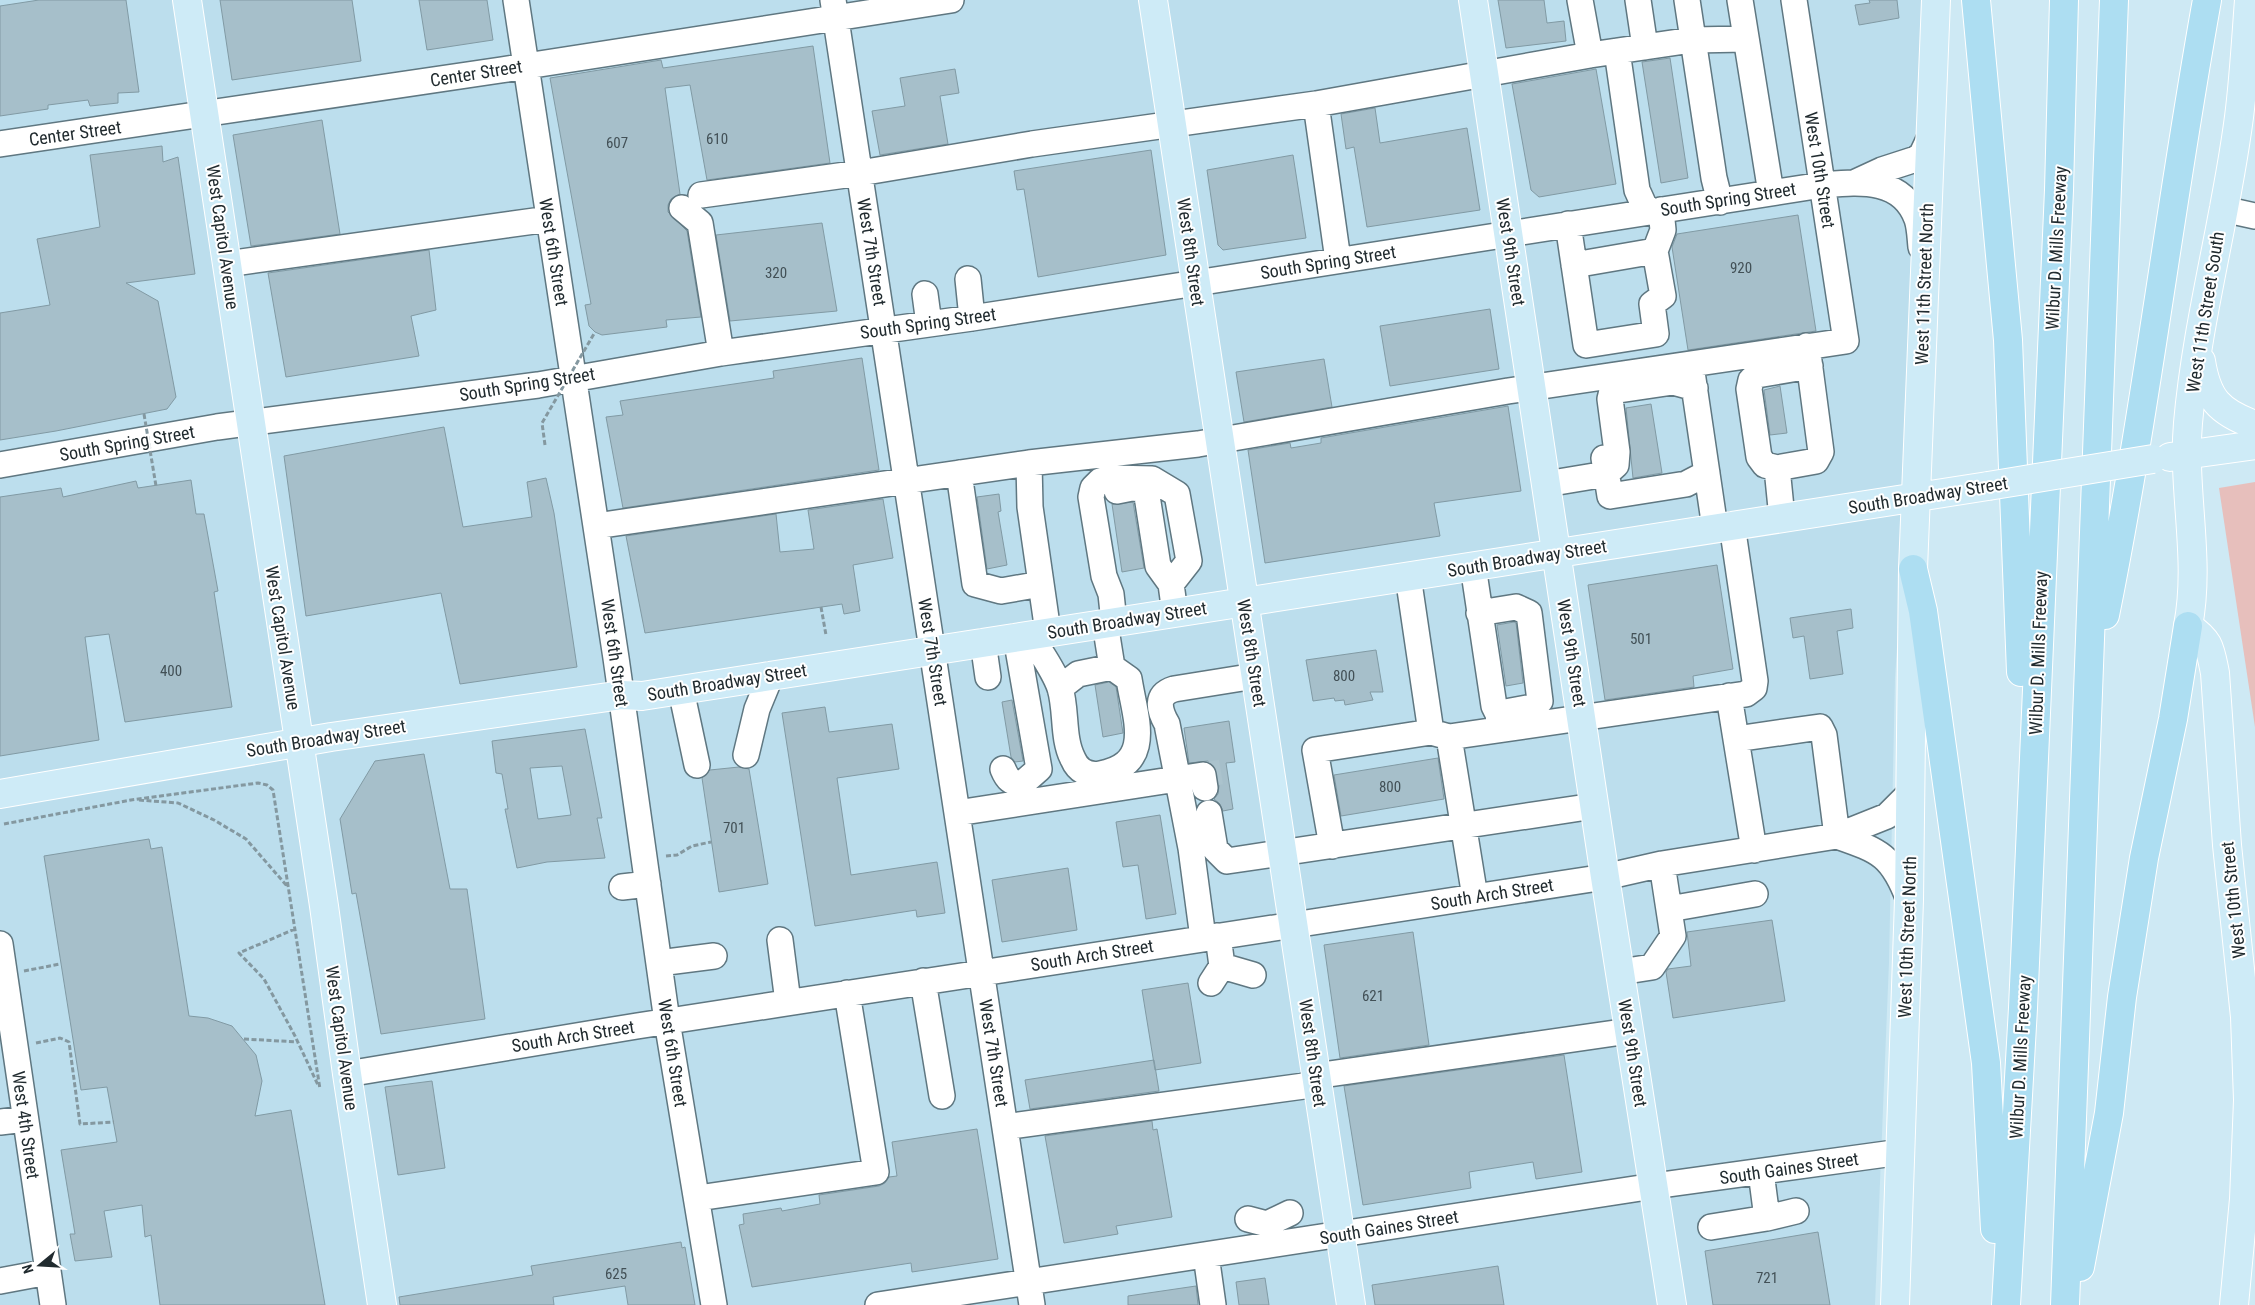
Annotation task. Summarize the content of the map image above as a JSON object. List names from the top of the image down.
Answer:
{
  "streets": {
    "highway": ["Wilbur D. Mills Freeway"],
    "main road": [
      "West 10th Street",
      "West Capitol Avenue",
      "West 8th Street",
      "West 9th Street",
      "West 11th Street North",
      "West 11th Street South",
      "South Broadway Street",
      "West 10th Street North"
    ],
    "street": [
      "Center Street",
      "South Spring Street",
      "West 6th Street",
      "West 7th Street",
      "South Arch Street",
      "West 4th Street",
      "South Gaines Street"
    ]
  },
  "crossings": [
    ["Center Street", "West Capitol Avenue"],
    ["Center Street", "West 6th Street"],
    ["Center Street", "West 7th Street"],
    ["West 10th Street", "South Spring Street"],
    ["West 10th Street", "West 11th Street South"],
    ["South Spring Street", "West Capitol Avenue"],
    ["South Spring Street", "West 6th Street"],
    ["South Spring Street", "West 7th Street"],
    ["South Spring Street", "West 8th Street"],
    ["South Spring Street", "West 9th Street"],
    ["South Spring Street", "West 11th Street North"],
    ["West Capitol Avenue", "South Broadway Street"],
    ["West Capitol Avenue", "South Arch Street"],
    ["West 6th Street", "South Broadway Street"],
    ["West 6th Street", "South Arch Street"],
    ["West 7th Street", "South Broadway Street"],
    ["West 7th Street", "South Arch Street"],
    ["West 7th Street", "South Gaines Street"],
    ["West 8th Street", "South Broadway Street"],
    ["West 8th Street", "South Arch Street"],
    ["West 8th Street", "South Gaines Street"],
    ["West 9th Street", "South Broadway Street"],
    ["West 9th Street", "South Arch Street"],
    ["West 9th Street", "South Gaines Street"],
    ["West 11th Street North", "South Broadway Street"],
    ["West 11th Street North", "West 10th Street North"],
    ["West 11th Street South", "South Broadway Street"],
    ["South Arch Street", "West 10th Street North"],
    ["West 10th Street North", "South Gaines Street"]
  ],
  "house_numbers": [
    "610",
    "607",
    "920",
    "320",
    "501",
    "400",
    "800",
    "800",
    "701",
    "621",
    "625",
    "721"
  ],
  "north": "left"
}
